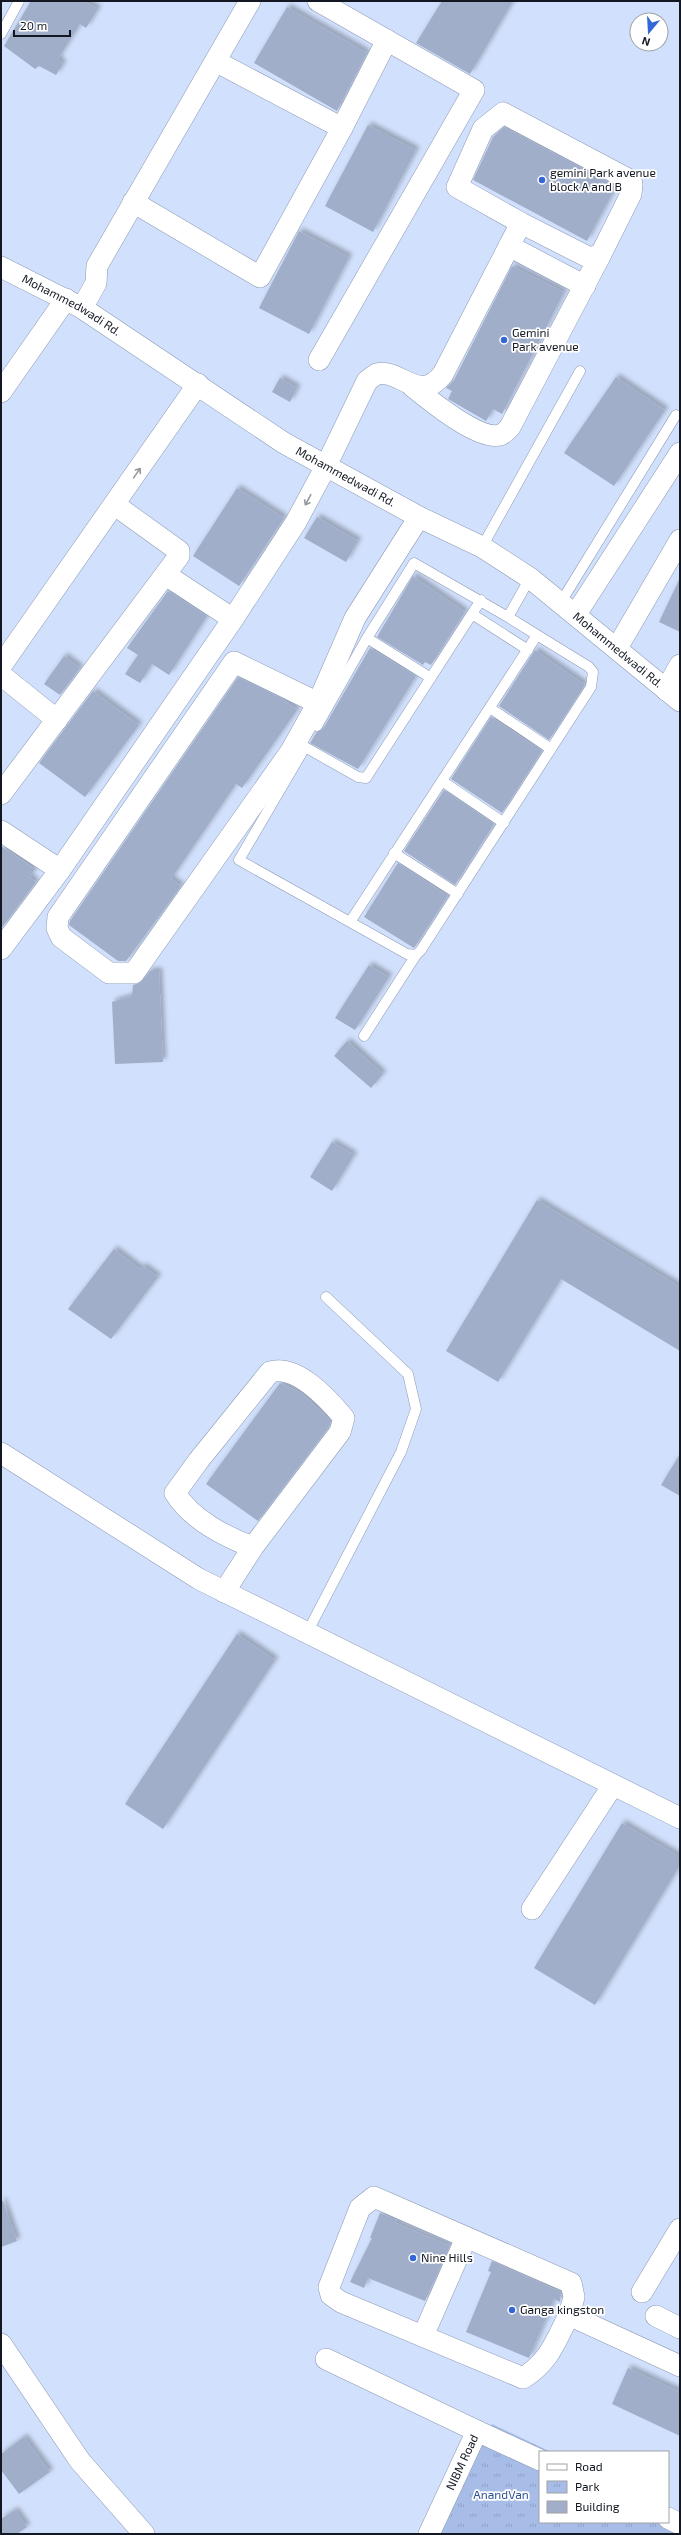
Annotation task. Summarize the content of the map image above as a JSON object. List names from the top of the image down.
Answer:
{
  "streets": {
    "street": ["Mohammedwadi Rd.", "NIBM Road"]
  },
  "parks": ["AnandVan"],
  "places": [
    "gemini Park avenue block A and B",
    "Gemini Park avenue",
    "Nine Hills",
    "Ganga kingston"
  ],
  "legend": ["Road", "Park", "Building"],
  "scale_bar": "20 m",
  "north": "bottom"
}
